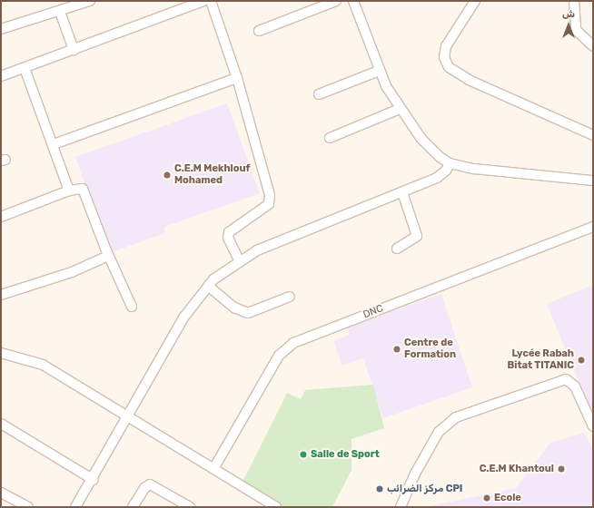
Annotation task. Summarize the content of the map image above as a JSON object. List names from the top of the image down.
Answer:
{
  "streets": {
    "street": ["DNC"]
  },
  "places": [
    "C.E.M Mekhlouf Mohamed",
    "Centre de Formation",
    "Lycée Rabah Bitat TITANIC",
    "Salle de Sport",
    "C.E.M Khantoul",
    "مركز الضرائب CPI",
    "Ecole"
  ],
  "north": "top"
}
